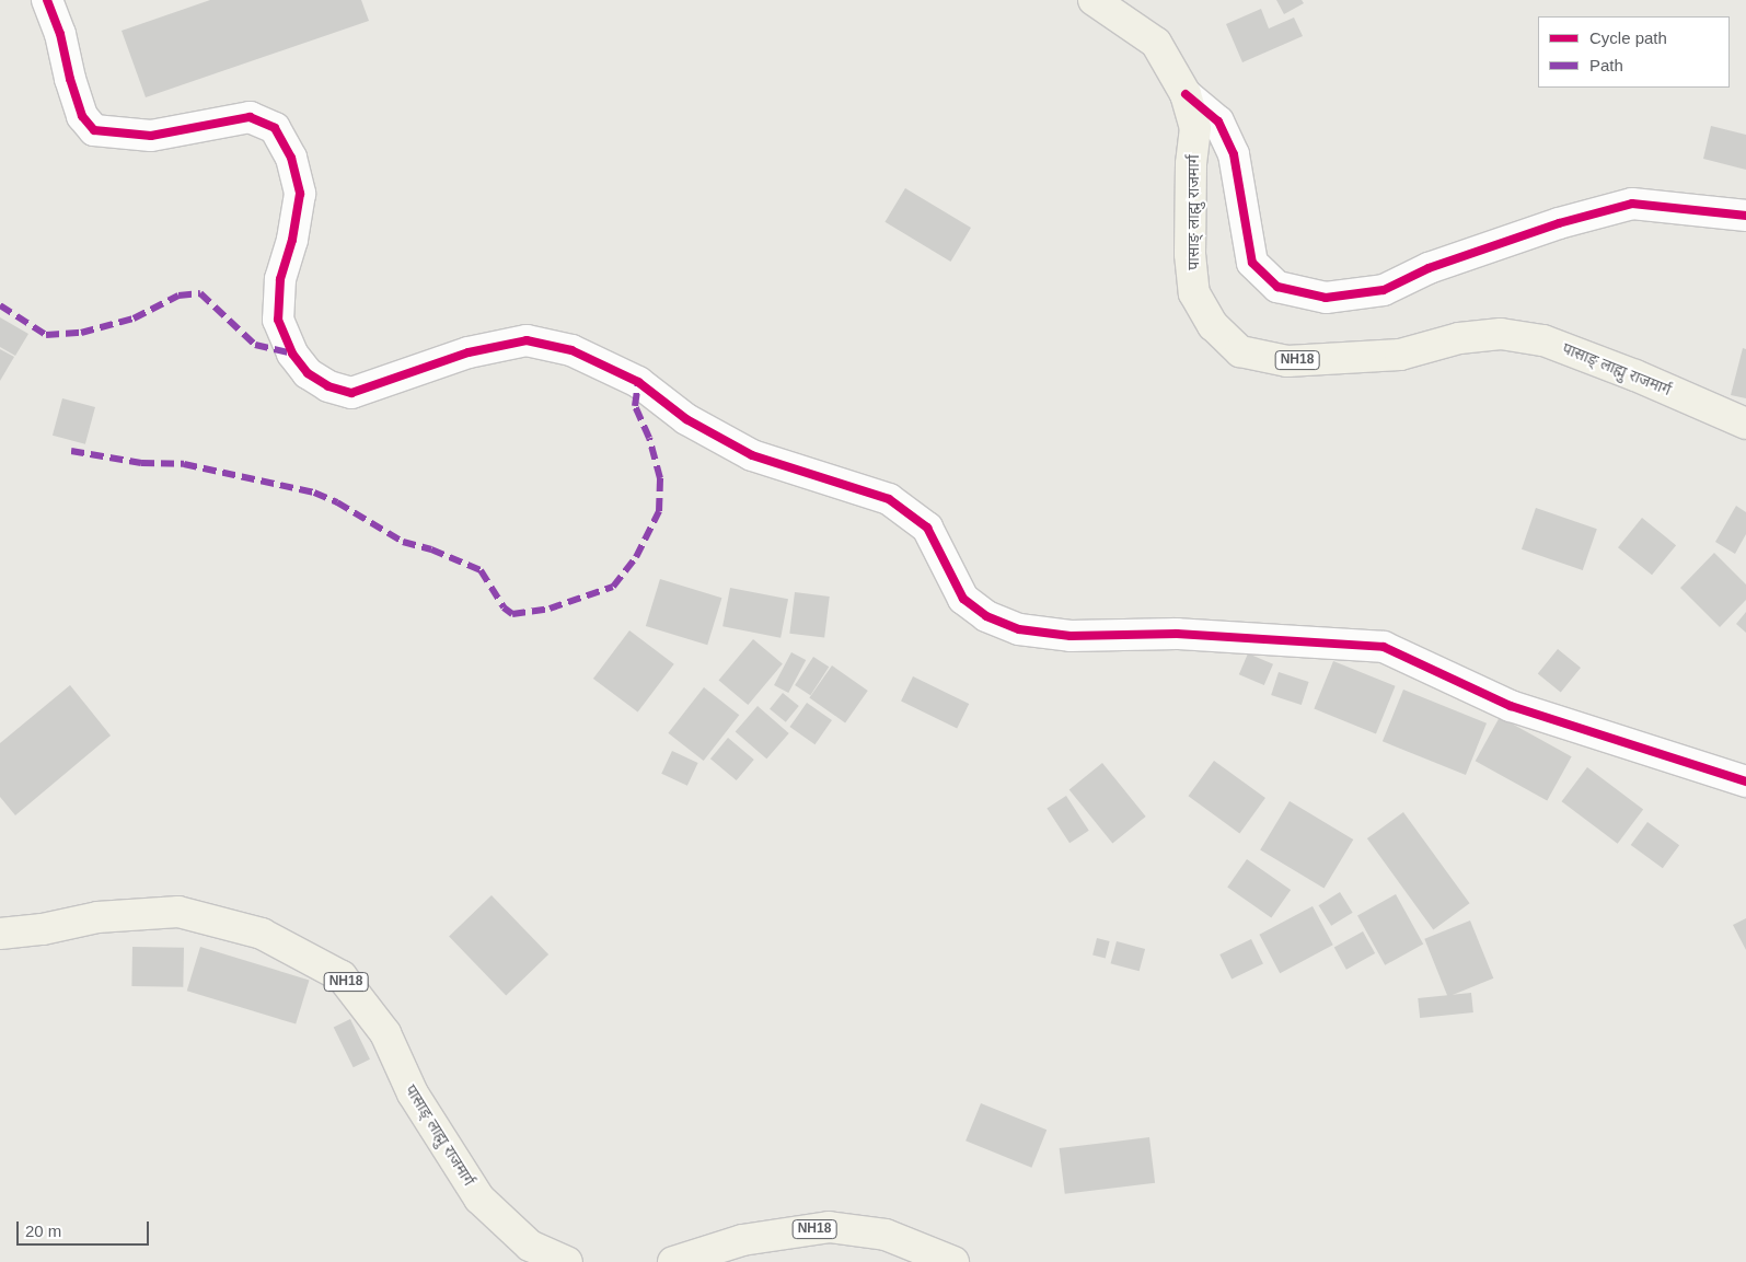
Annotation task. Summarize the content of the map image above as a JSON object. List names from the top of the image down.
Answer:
{
  "streets": {
    "main road": ["पासाङ् लाह्मु राजमार्ग", "NH18"]
  },
  "legend": ["Cycle path", "Path"],
  "scale_bar": "20 m"
}
